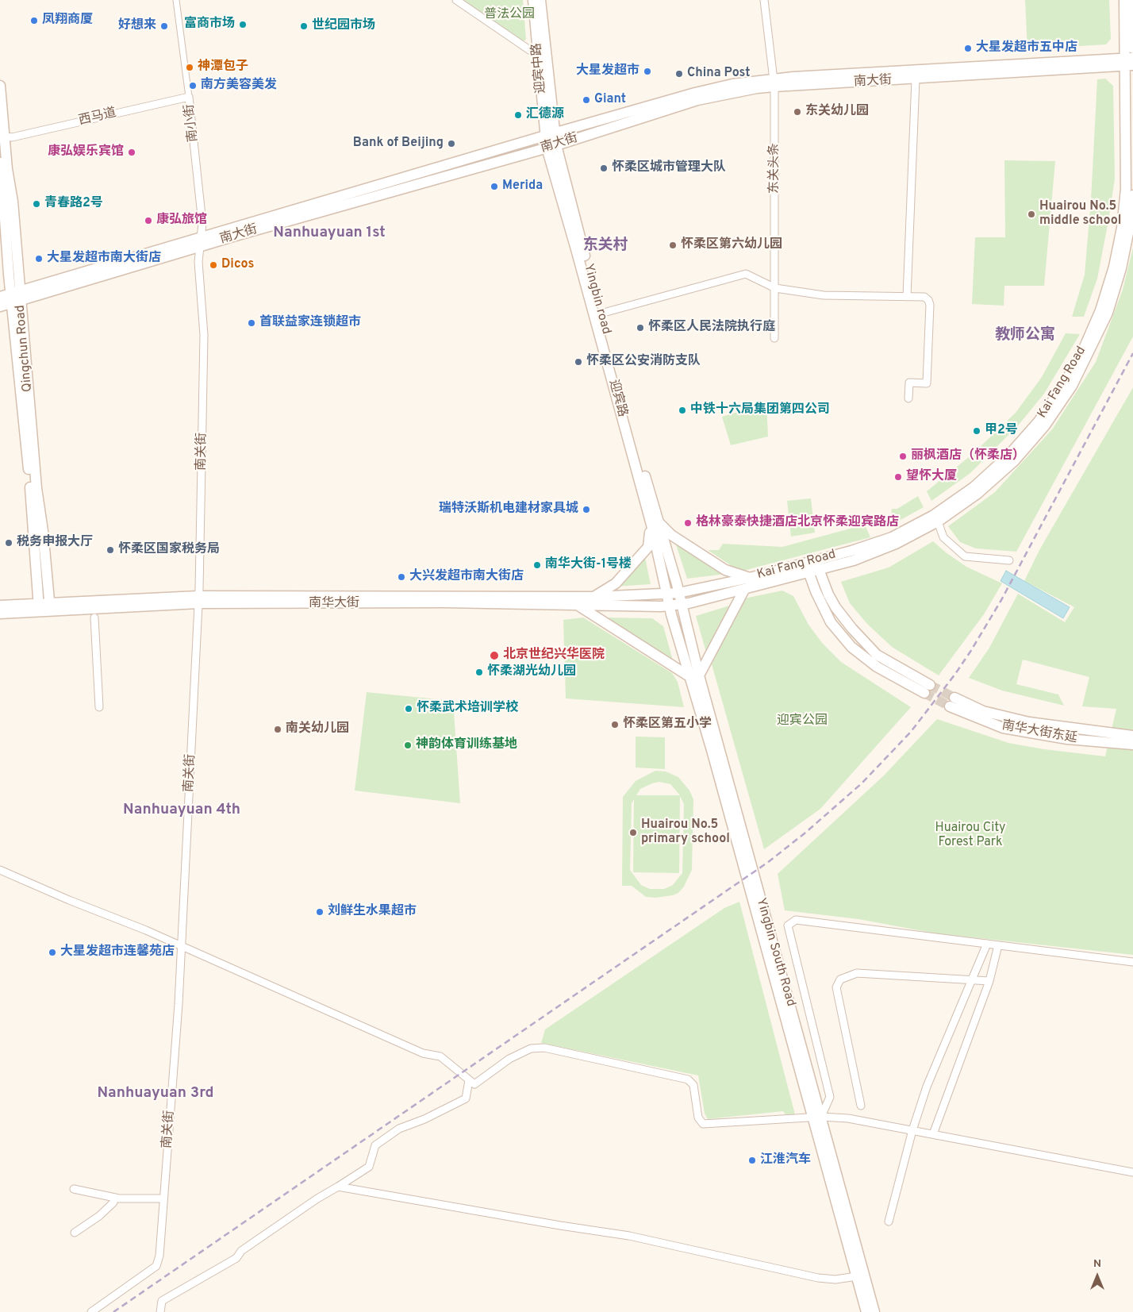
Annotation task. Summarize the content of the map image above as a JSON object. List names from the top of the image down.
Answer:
{
  "streets": {
    "main road": [
      "迎宾中路",
      "南大街",
      "Yingbin road",
      "Qingchun Road",
      "Kai Fang Road",
      "迎宾路",
      "南华大街",
      "南华大街东延",
      "Yingbin South Road"
    ],
    "street": [
      "西马道",
      "南小街",
      "东关头条",
      "南关街"
    ]
  },
  "crossings": [
    ["迎宾中路", "南大街"],
    ["迎宾中路", "Yingbin road"],
    ["南大街", "南小街"],
    ["南大街", "东关头条"],
    ["南大街", "Yingbin road"],
    ["南大街", "Qingchun Road"],
    ["南大街", "Kai Fang Road"],
    ["南大街", "迎宾路"],
    ["南大街", "南关街"],
    ["西马道", "南小街"],
    ["西马道", "Qingchun Road"],
    ["南小街", "南关街"],
    ["Yingbin road", "Kai Fang Road"],
    ["Yingbin road", "迎宾路"],
    ["Yingbin road", "Yingbin South Road"],
    ["Qingchun Road", "南华大街"],
    ["Kai Fang Road", "迎宾路"],
    ["Kai Fang Road", "南华大街"],
    ["Kai Fang Road", "Yingbin South Road"],
    ["迎宾路", "南华大街"],
    ["南关街", "南华大街"],
    ["南华大街", "Yingbin South Road"]
  ],
  "districts": [
    "Nanhuayuan 1st",
    "东关村",
    "教师公寓",
    "Nanhuayuan 4th",
    "Nanhuayuan 3rd"
  ],
  "parks": ["普法公园", "迎宾公园", "Huairou City Forest Park"],
  "places": [
    "凤翔商厦",
    "富商市场",
    "好想来",
    "世纪园市场",
    "大星发超市五中店",
    "神潭包子",
    "大星发超市",
    "China Post",
    "南方美容美发",
    "Giant",
    "东关幼儿园",
    "汇德源",
    "Bank of Beijing",
    "康弘娱乐宾馆",
    "怀柔区城市管理大队",
    "Merida",
    "青春路2号",
    "Huairou No.5 middle school",
    "康弘旅馆",
    "怀柔区第六幼儿园",
    "大星发超市南大街店",
    "Dicos",
    "首联益家连锁超市",
    "怀柔区人民法院执行庭",
    "怀柔区公安消防支队",
    "中铁十六局集团第四公司",
    "甲2号",
    "丽枫酒店（怀柔店）",
    "望怀大厦",
    "瑞特沃斯机电建材家具城",
    "格林豪泰快捷酒店北京怀柔迎宾路店",
    "税务申报大厅",
    "怀柔区国家税务局",
    "南华大街-1号楼",
    "大兴发超市南大街店",
    "北京世纪兴华医院",
    "怀柔湖光幼儿园",
    "怀柔武术培训学校",
    "怀柔区第五小学",
    "南关幼儿园",
    "神韵体育训练基地",
    "Huairou No.5 primary school",
    "刘鲜生水果超市",
    "大星发超市连馨苑店",
    "江淮汽车"
  ],
  "north": "top"
}
